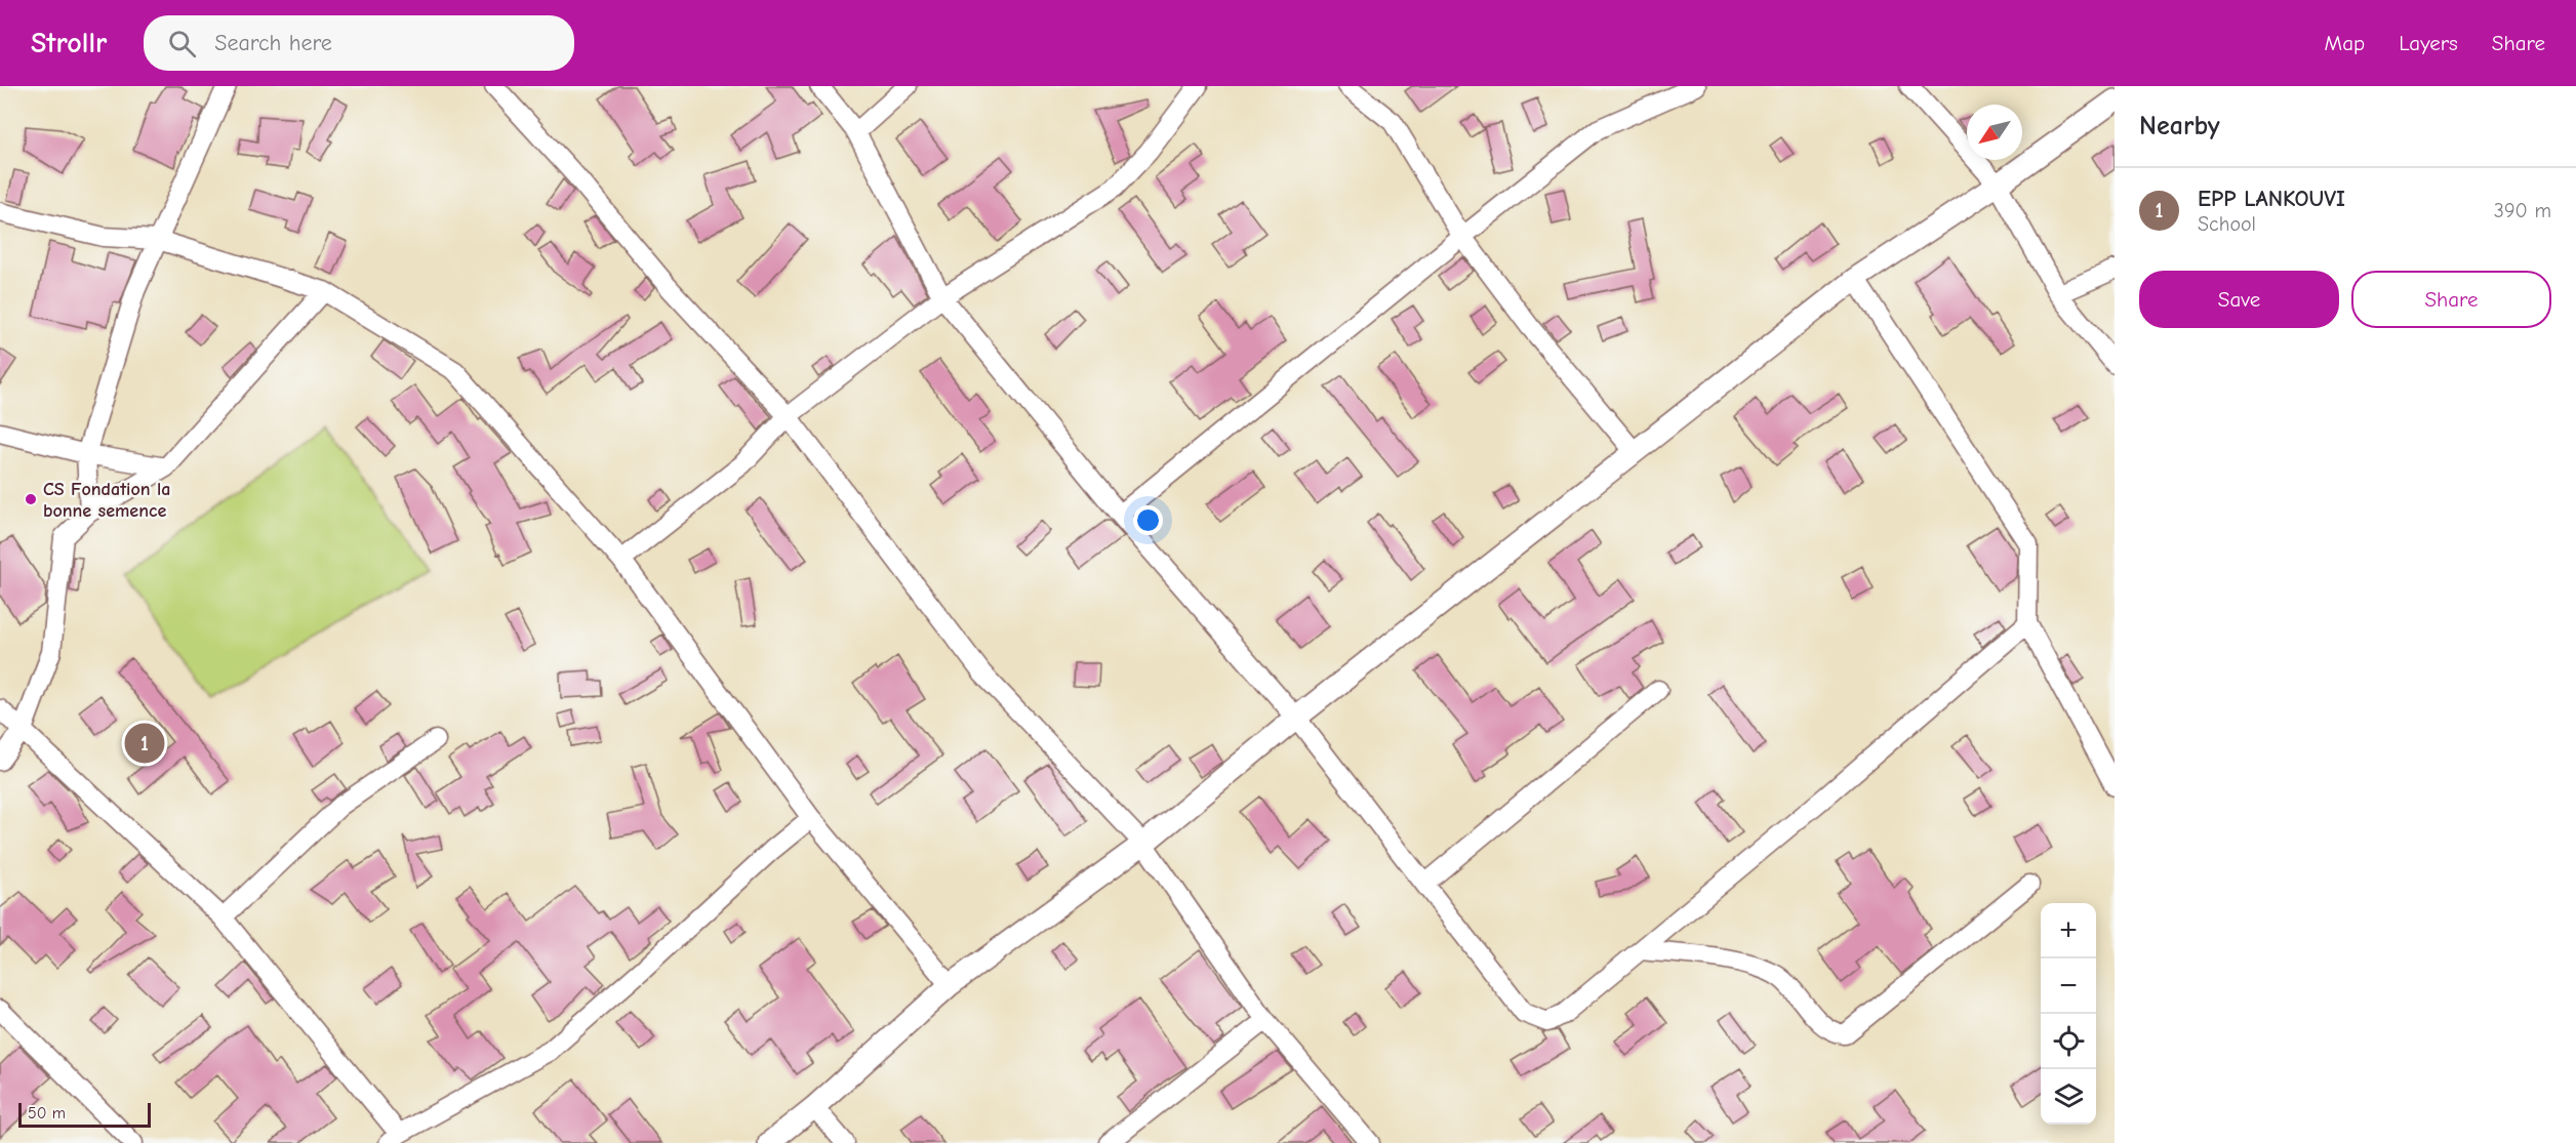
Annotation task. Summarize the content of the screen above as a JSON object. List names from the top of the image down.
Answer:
{
  "places": ["CS Fondation la bonne semence"],
  "scale_bar": "50 m",
  "north": "bottom left",
  "page": {
    "header": "Strollr",
    "search": "Search here",
    "nav": ["Map", "Layers", "Share"],
    "heading": "Nearby",
    "list": [
      {
        "mark": "1",
        "name": "EPP LANKOUVI",
        "note": "School",
        "value": "390 m"
      }
    ],
    "buttons": ["Save", "Share"],
    "pins": "1",
    "map_buttons": ["+", "−"],
    "scale": "50 m"
  }
}
